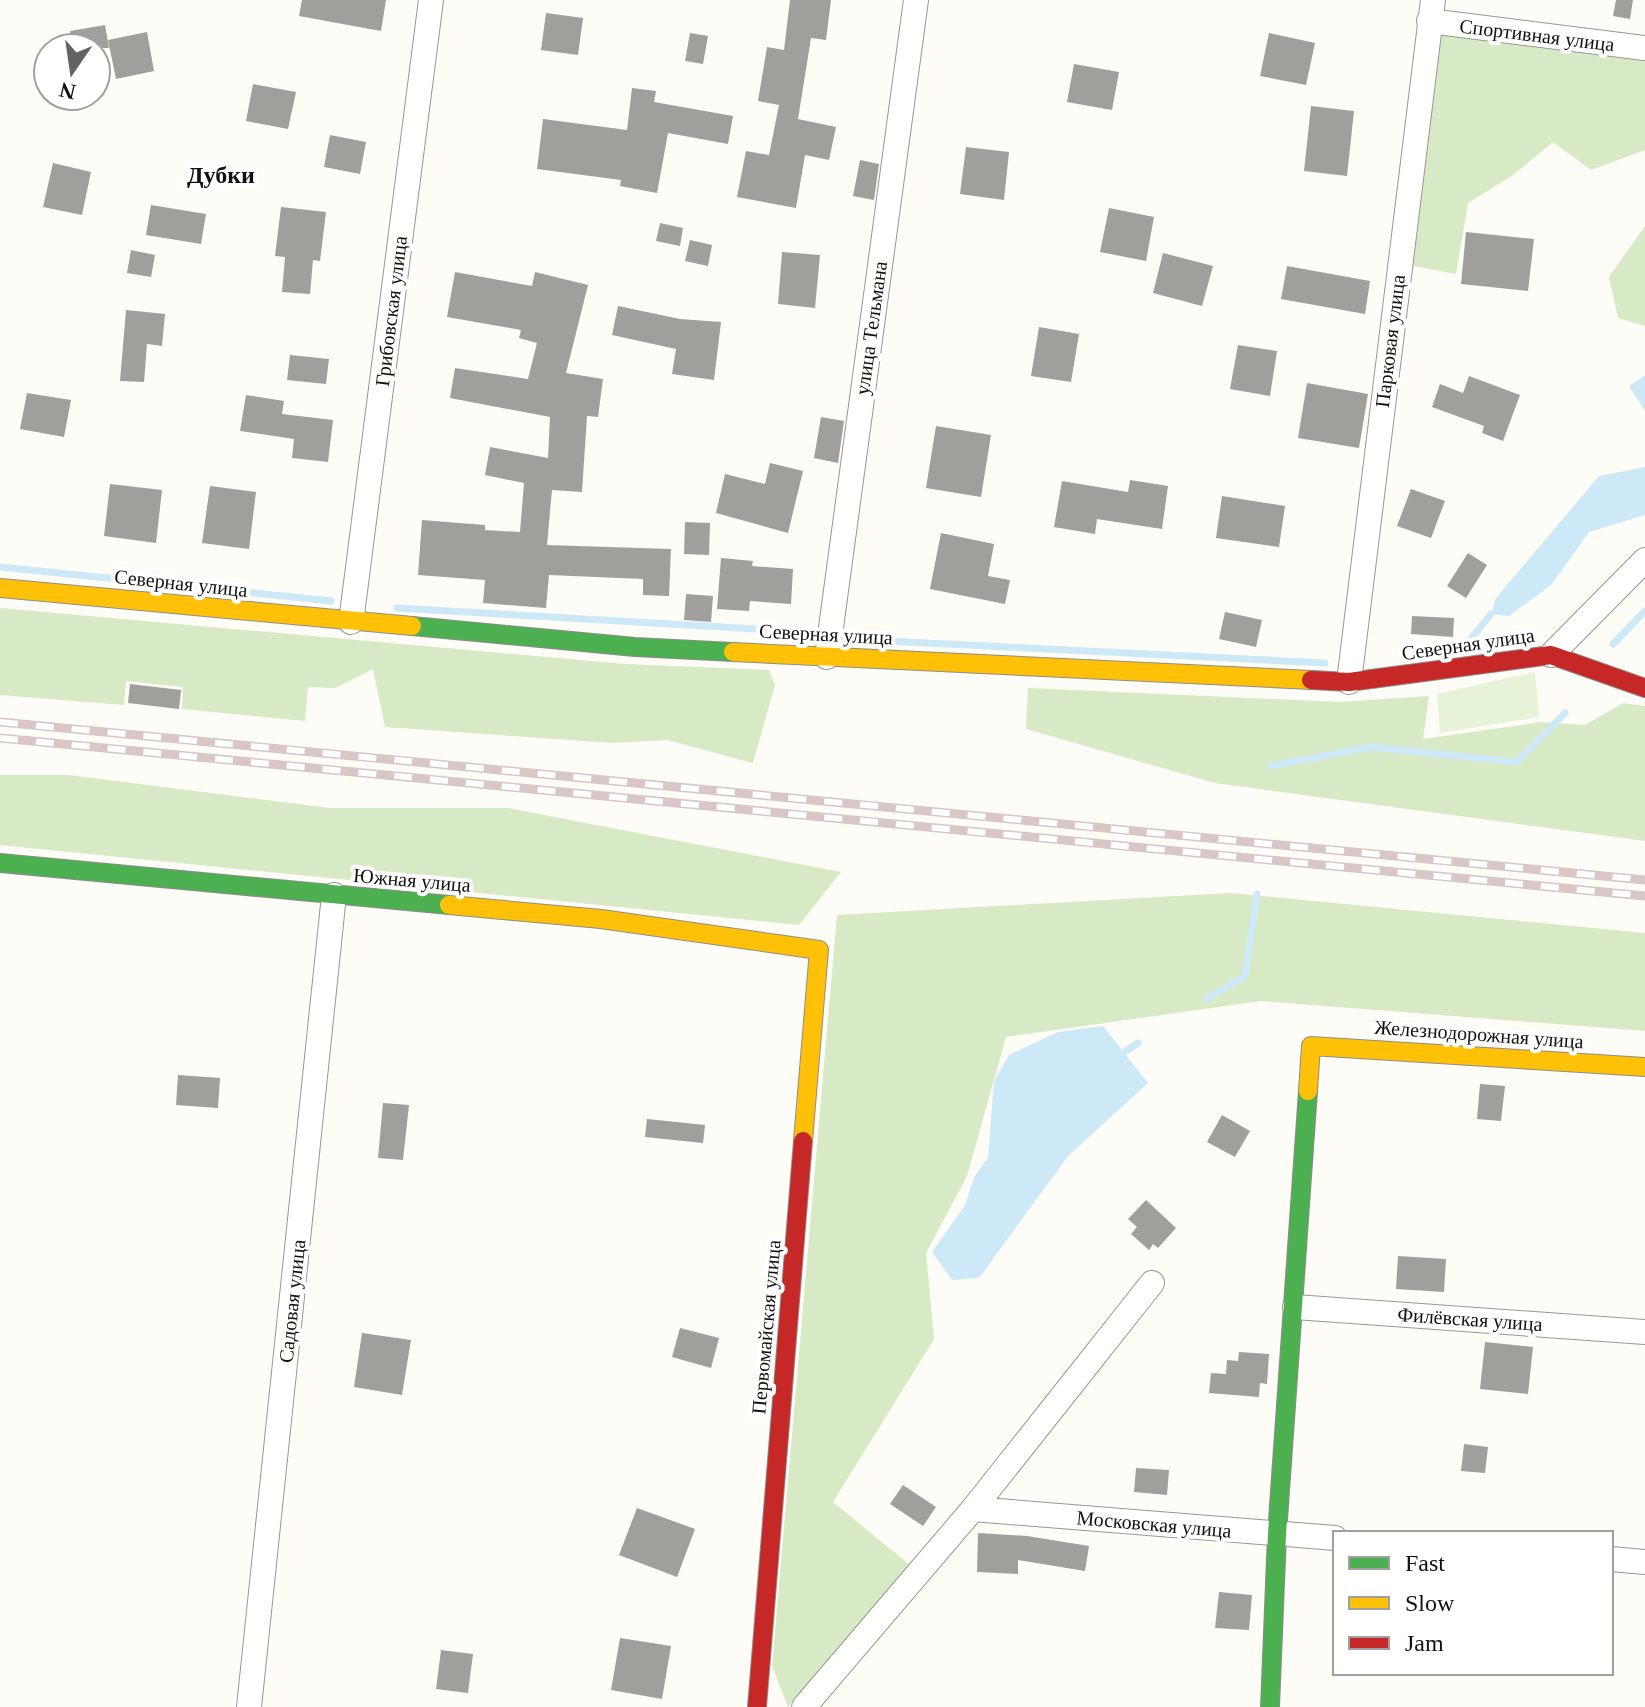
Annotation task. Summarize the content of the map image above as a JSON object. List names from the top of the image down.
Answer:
{
  "streets": {
    "street": [
      "Спортивная улица",
      "Грибовская улица",
      "улица Тельмана",
      "Парковая улица",
      "Северная улица",
      "Южная улица",
      "Железнодорожная улица",
      "Садовая улица",
      "Филёвская улица",
      "Первомайская улица",
      "Московская улица"
    ]
  },
  "crossings": [
    ["Спортивная улица", "Парковая улица"],
    ["Грибовская улица", "Северная улица"],
    ["улица Тельмана", "Северная улица"],
    ["Парковая улица", "Северная улица"],
    ["Южная улица", "Садовая улица"],
    ["Южная улица", "Первомайская улица"],
    ["Железнодорожная улица", "Филёвская улица"]
  ],
  "districts": ["Дубки"],
  "legend": ["Fast", "Slow", "Jam"],
  "north": "bottom"
}
